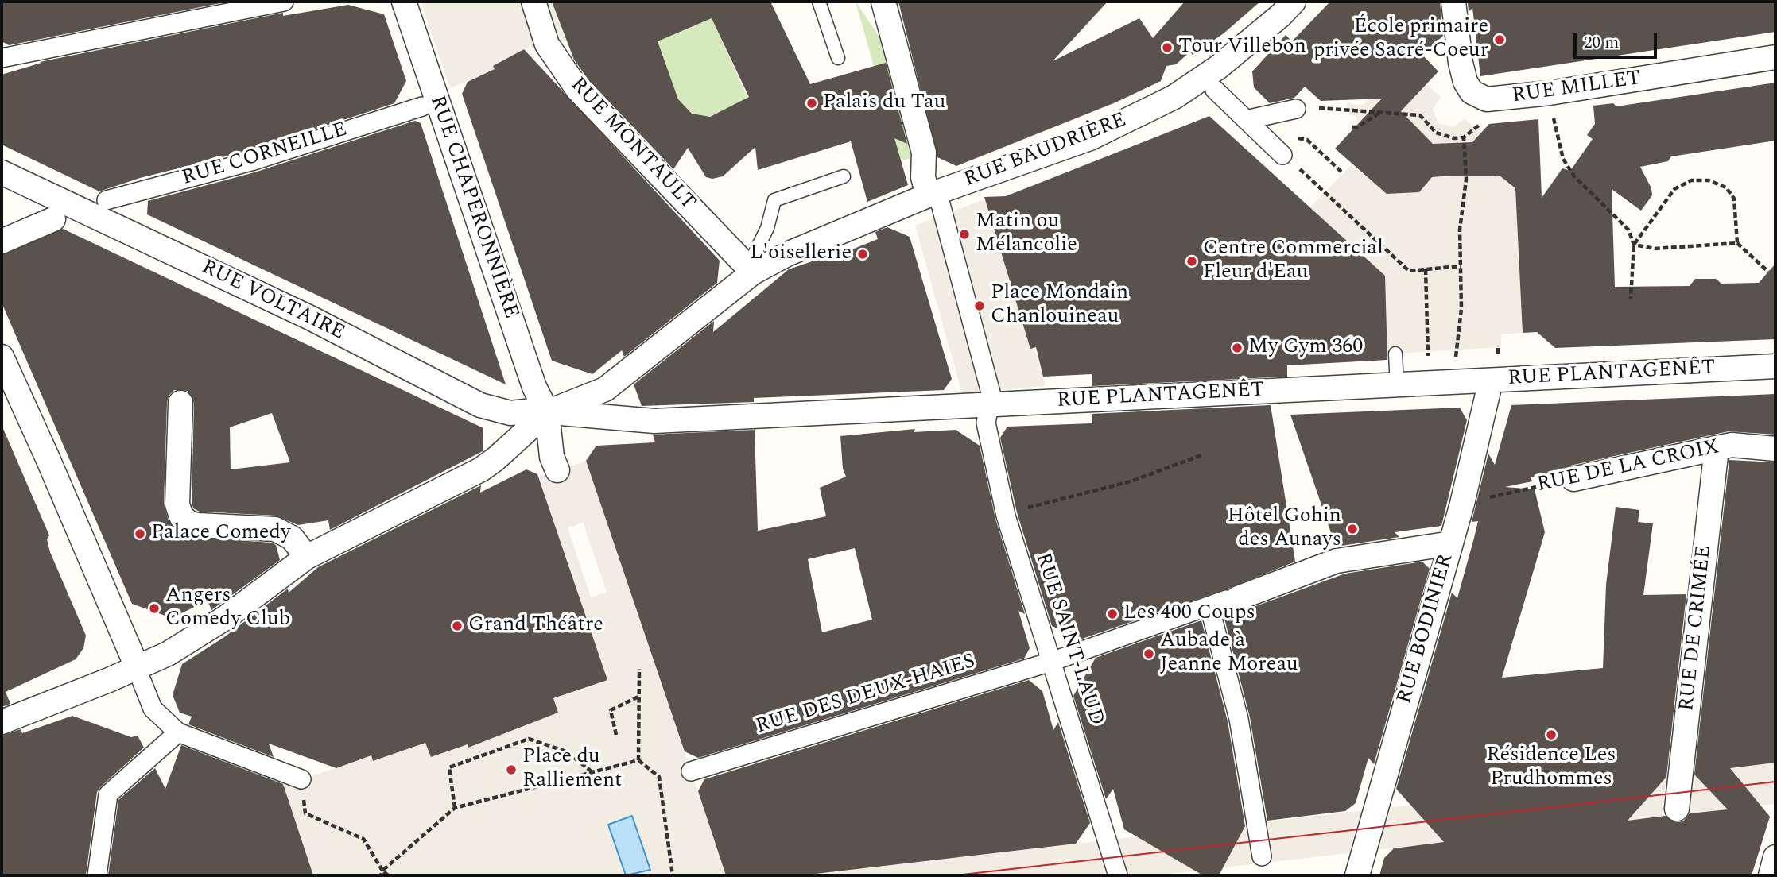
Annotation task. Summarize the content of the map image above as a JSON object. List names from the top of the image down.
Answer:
{
  "streets": {
    "street": [
      "RUE MILLET",
      "RUE MONTAULT",
      "RUE BAUDRIÈRE",
      "RUE CORNEILLE",
      "RUE CHAPERONNIÈRE",
      "RUE VOLTAIRE",
      "RUE PLANTAGENÊT",
      "RUE DE LA CROIX",
      "RUE DE CRIMÉE",
      "RUE BODINIER",
      "RUE SAINT-LAUD",
      "RUE DES DEUX-HAIES"
    ]
  },
  "crossings": [
    ["RUE MONTAULT", "RUE BAUDRIÈRE"],
    ["RUE BAUDRIÈRE", "RUE CHAPERONNIÈRE"],
    ["RUE BAUDRIÈRE", "RUE VOLTAIRE"],
    ["RUE BAUDRIÈRE", "RUE PLANTAGENÊT"],
    ["RUE CHAPERONNIÈRE", "RUE VOLTAIRE"],
    ["RUE CHAPERONNIÈRE", "RUE PLANTAGENÊT"],
    ["RUE VOLTAIRE", "RUE PLANTAGENÊT"],
    ["RUE PLANTAGENÊT", "RUE BODINIER"],
    ["RUE DE LA CROIX", "RUE DE CRIMÉE"],
    ["RUE SAINT-LAUD", "RUE DES DEUX-HAIES"]
  ],
  "places": [
    "École primaire privée Sacré-Coeur",
    "Tour Villebon",
    "Palais du Tau",
    "Matin ou Mélancolie",
    "L'oisellerie",
    "Centre Commercial Fleur d'Eau",
    "Place Mondain Chanlouineau",
    "My Gym 360",
    "Hôtel Gohin des Aunays",
    "Palace Comedy",
    "Angers Comedy Club",
    "Les 400 Coups",
    "Grand Théâtre",
    "Aubade à Jeanne Moreau",
    "Résidence Les Prudhommes",
    "Place du Ralliement"
  ],
  "scale_bar": "20 m"
}
